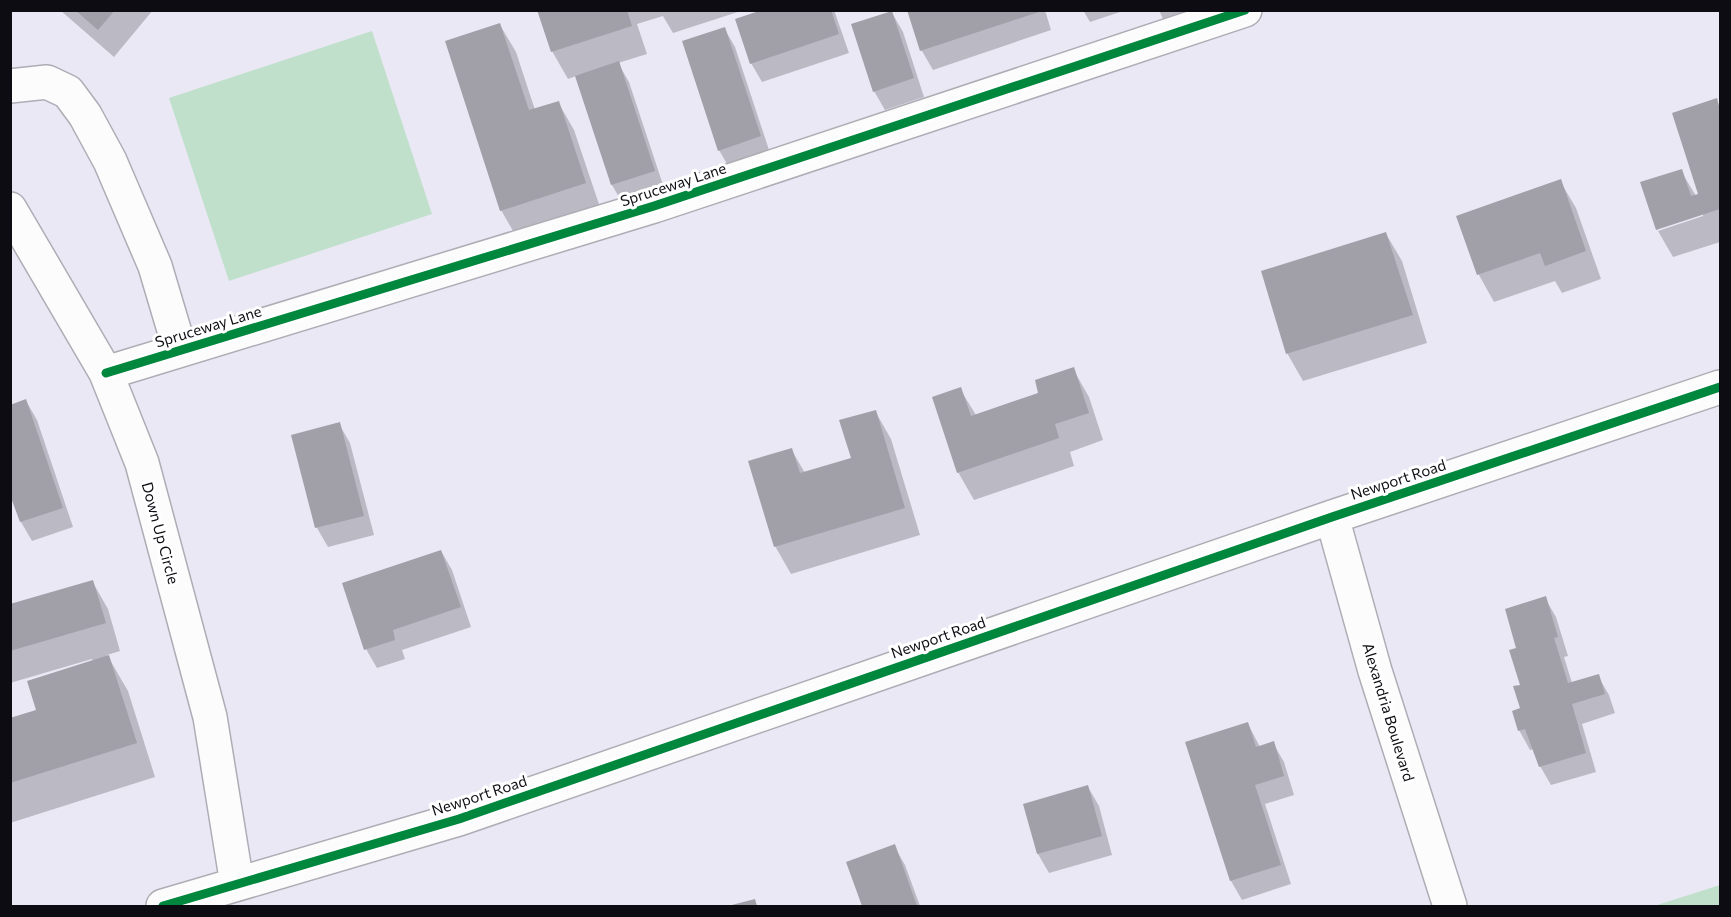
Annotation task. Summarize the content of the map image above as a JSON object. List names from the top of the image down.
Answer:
{
  "streets": {
    "street": [
      "Spruceway Lane",
      "Newport Road",
      "Down Up Circle",
      "Alexandria Boulevard"
    ]
  },
  "crossings": [
    ["Spruceway Lane", "Down Up Circle"],
    ["Newport Road", "Down Up Circle"],
    ["Newport Road", "Alexandria Boulevard"]
  ]
}
